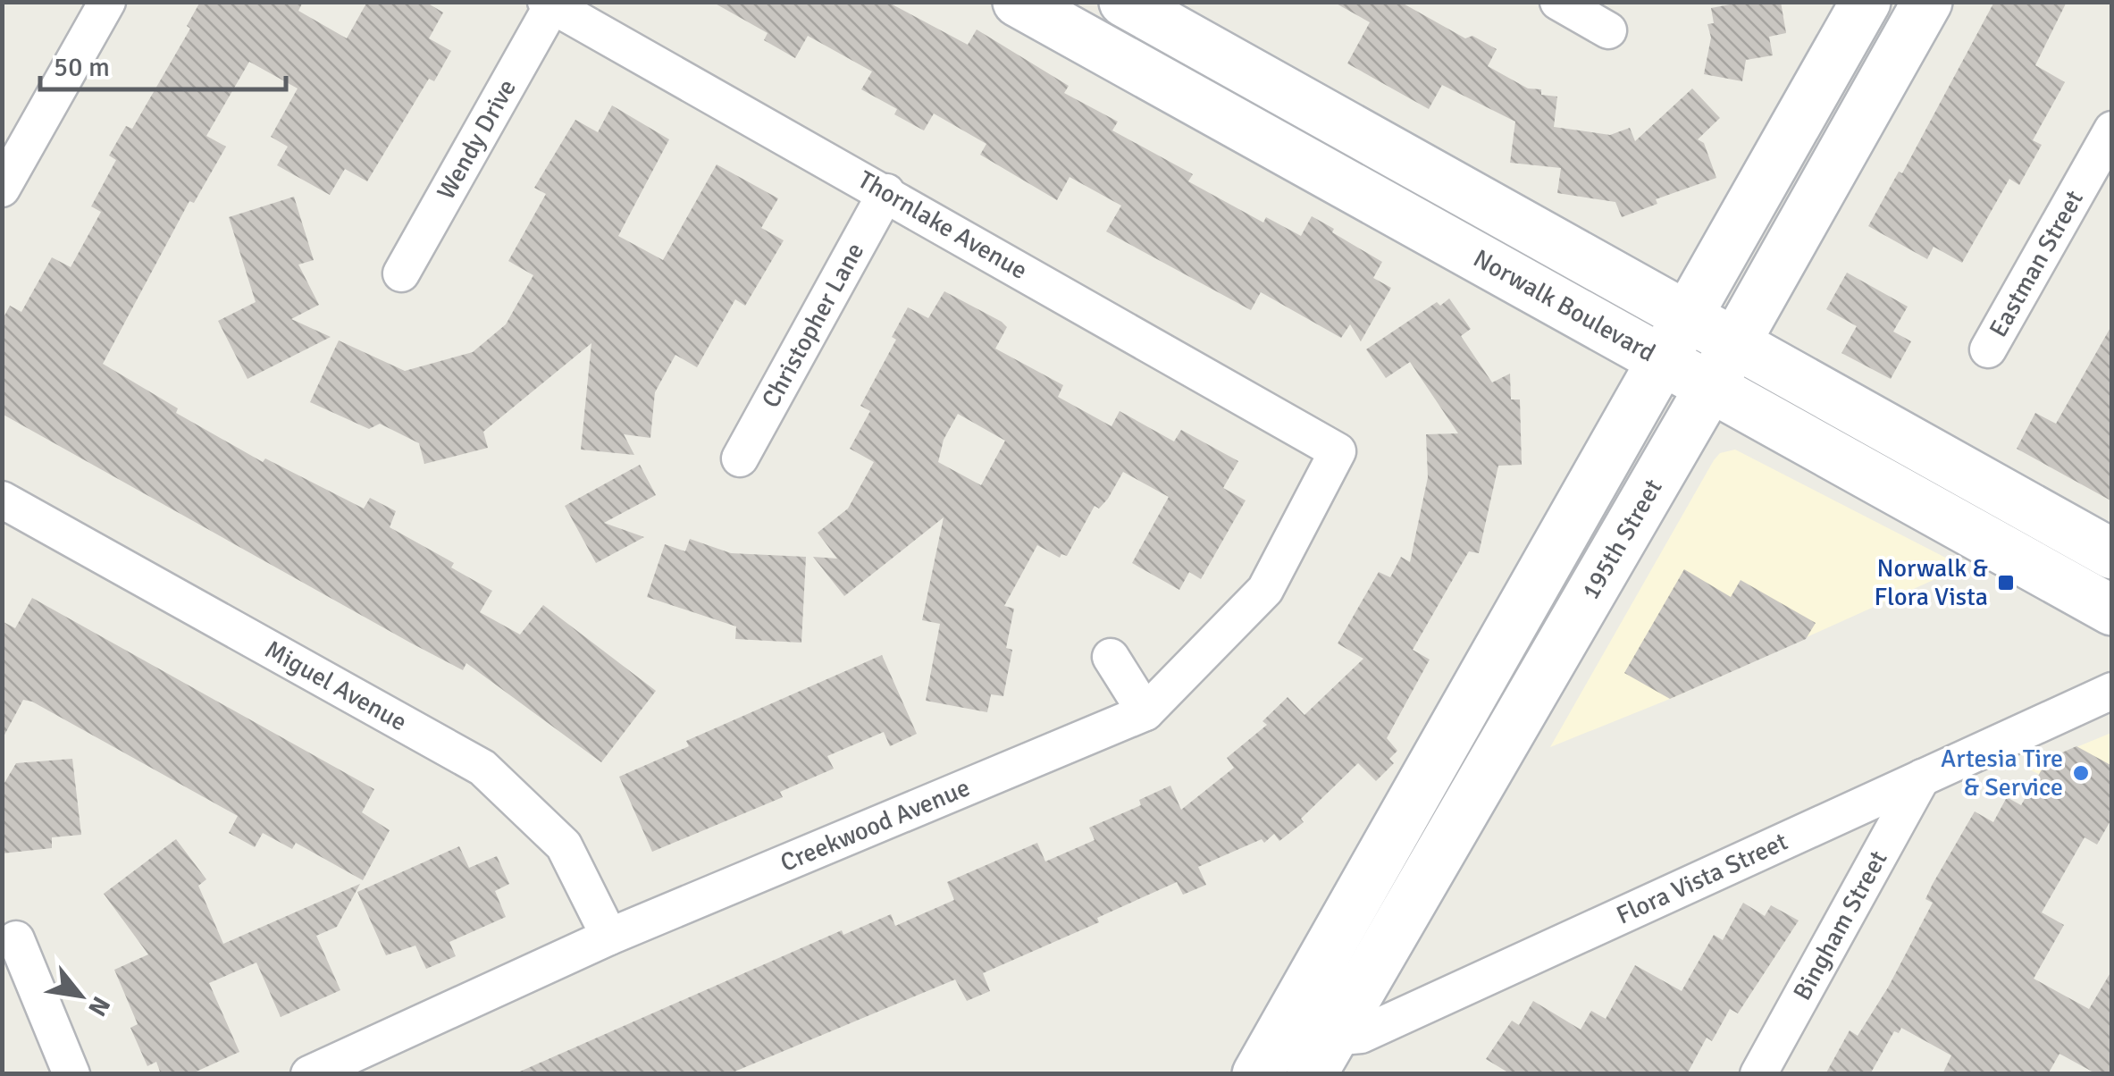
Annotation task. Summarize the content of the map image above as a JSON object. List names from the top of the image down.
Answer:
{
  "streets": {
    "street": [
      "Wendy Drive",
      "Thornlake Avenue",
      "Eastman Street",
      "Norwalk Boulevard",
      "Christopher Lane",
      "195th Street",
      "Miguel Avenue",
      "Creekwood Avenue",
      "Flora Vista Street",
      "Bingham Street"
    ]
  },
  "crossings": [
    ["Wendy Drive", "Thornlake Avenue"],
    ["Thornlake Avenue", "Christopher Lane"],
    ["Thornlake Avenue", "Creekwood Avenue"],
    ["Norwalk Boulevard", "195th Street"],
    ["195th Street", "Flora Vista Street"],
    ["Miguel Avenue", "Creekwood Avenue"],
    ["Flora Vista Street", "Bingham Street"]
  ],
  "places": {
    "transit": ["Norwalk & Flora Vista"],
    "other": ["Artesia Tire & Service"]
  },
  "scale_bar": "50 m",
  "north": "bottom right"
}
